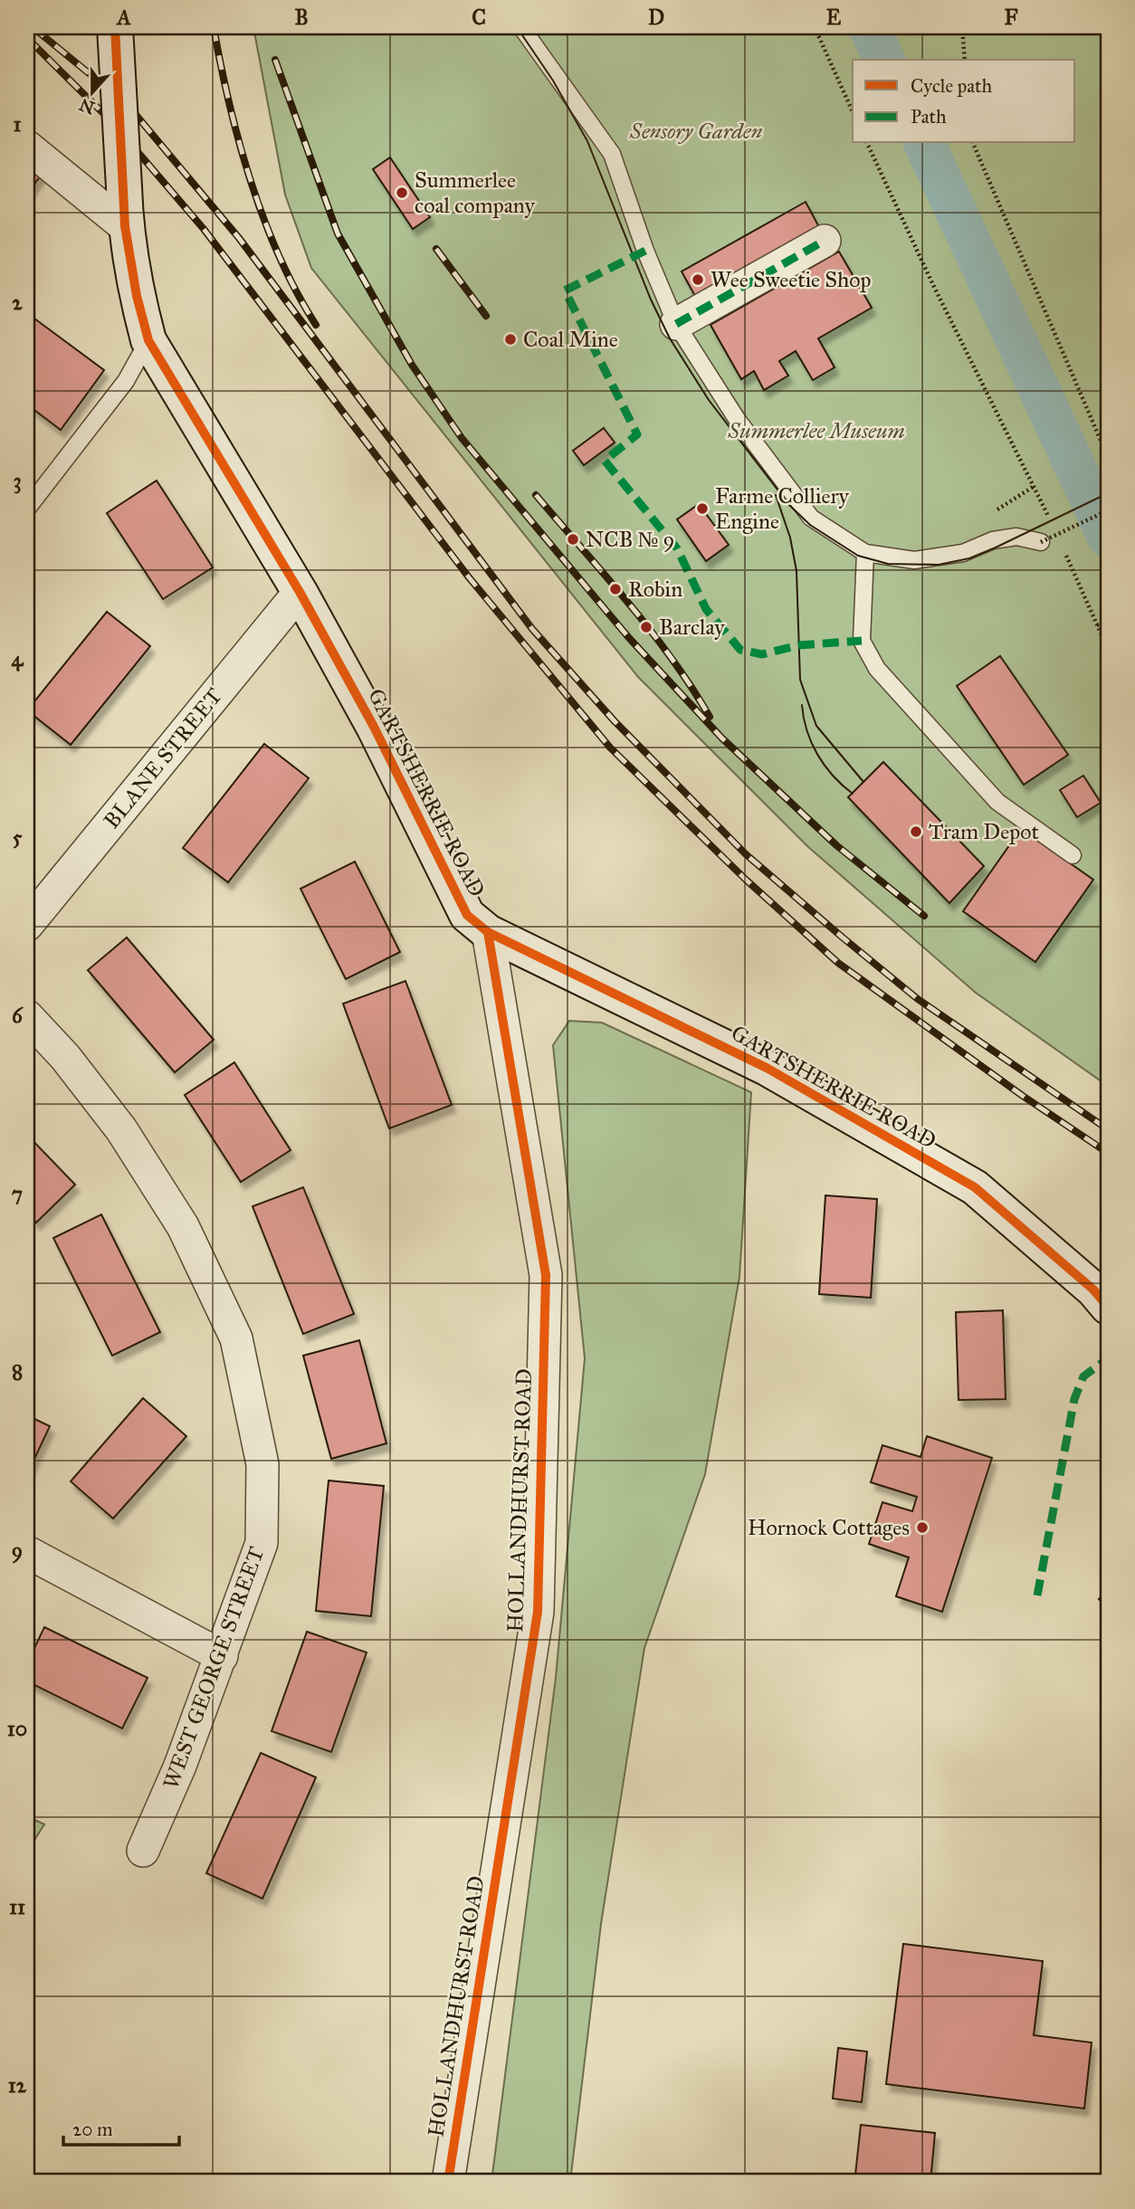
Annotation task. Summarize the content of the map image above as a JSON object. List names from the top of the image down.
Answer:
{
  "streets": {
    "street": [
      "BLANE STREET",
      "GARTSHERRIE ROAD",
      "HOLLANDHURST ROAD",
      "WEST GEORGE STREET"
    ]
  },
  "crossings": [
    ["BLANE STREET", "GARTSHERRIE ROAD"],
    ["GARTSHERRIE ROAD", "HOLLANDHURST ROAD"]
  ],
  "parks": ["Sensory Garden", "Summerlee Museum"],
  "places": [
    "Summerlee coal company",
    "Wee Sweetie Shop",
    "Coal Mine",
    "Farme Colliery Engine",
    "NCB № 9",
    "Robin",
    "Barclay",
    "Tram Depot",
    "Hornock Cottages"
  ],
  "legend": ["Cycle path", "Path"],
  "scale_bar": "20 m",
  "north": "bottom",
  "grid": {
    "columns": [
      "A",
      "B",
      "C",
      "D",
      "E",
      "F"
    ],
    "rows": [
      "1",
      "2",
      "3",
      "4",
      "5",
      "6",
      "7",
      "8",
      "9",
      "10",
      "11",
      "12"
    ]
  }
}
